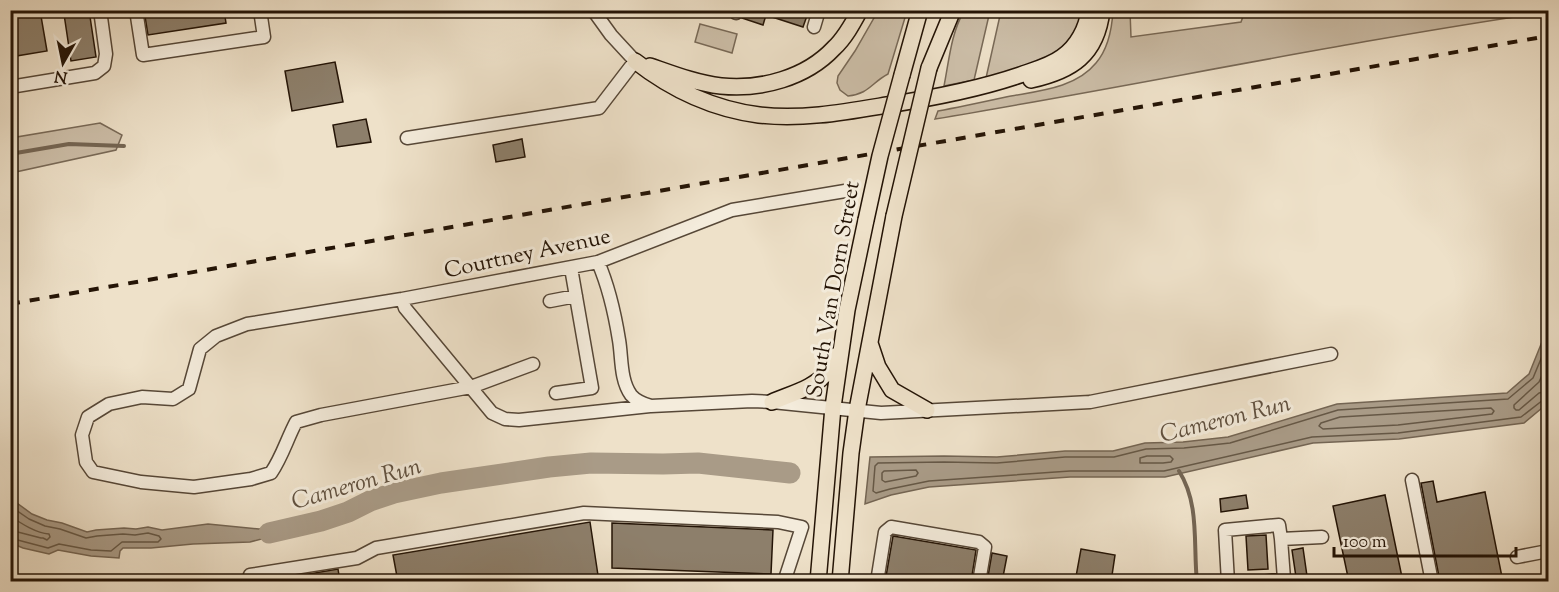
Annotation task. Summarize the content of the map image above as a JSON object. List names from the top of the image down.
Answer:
{
  "streets": {
    "main road": ["South Van Dorn Street"],
    "street": ["Courtney Avenue"]
  },
  "water": ["Cameron Run"],
  "scale_bar": "100 m",
  "north": "bottom"
}
